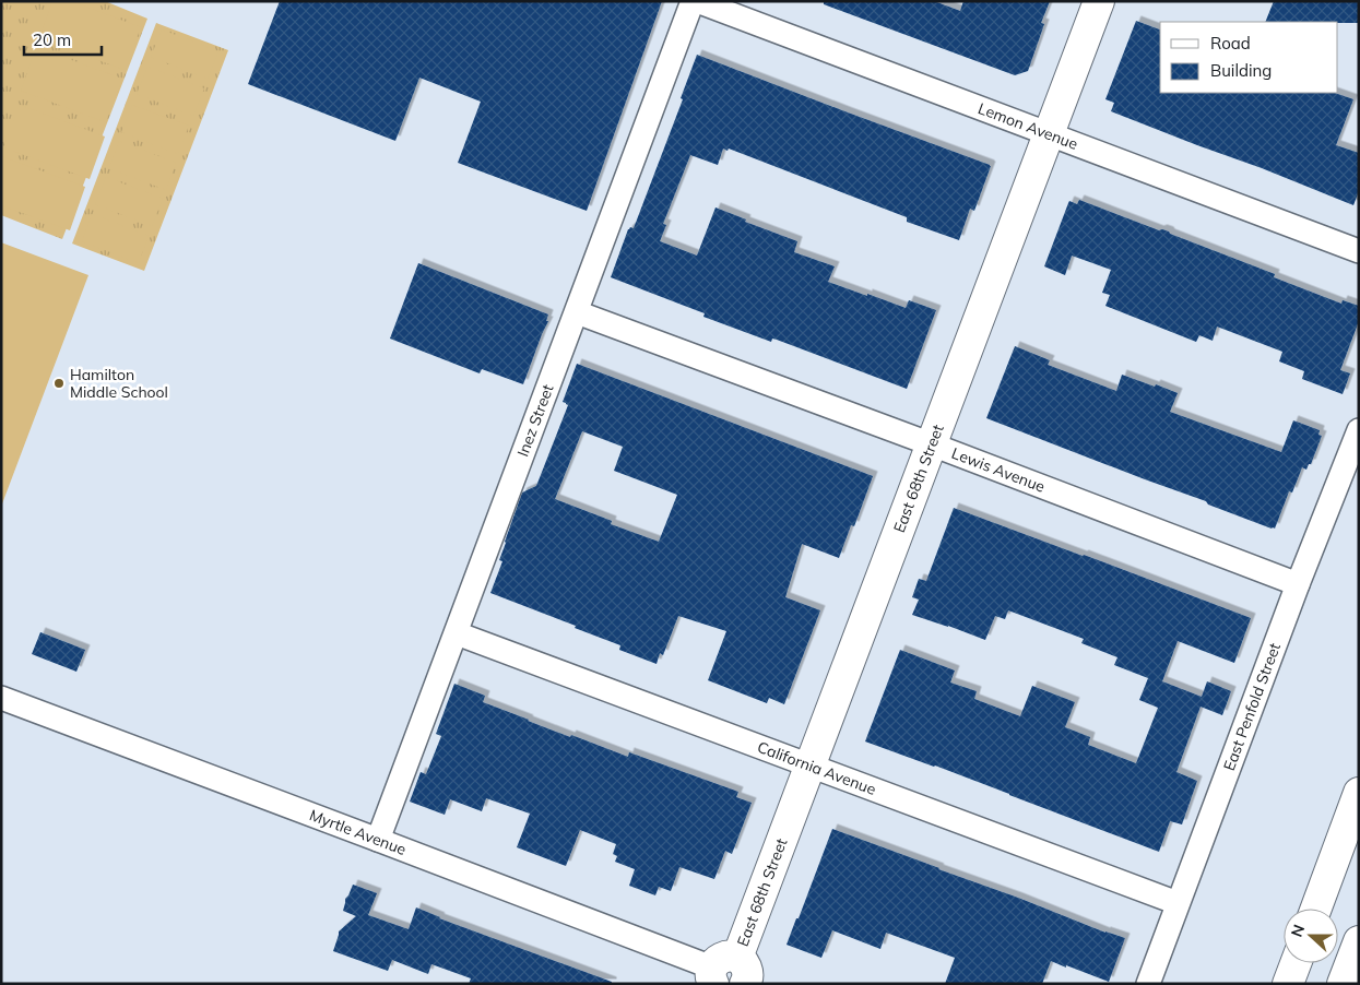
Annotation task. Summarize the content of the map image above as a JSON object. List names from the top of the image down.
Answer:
{
  "streets": {
    "main road": ["East 68th Street"],
    "street": [
      "Lemon Avenue",
      "Inez Street",
      "Lewis Avenue",
      "East Penfold Street",
      "California Avenue",
      "Myrtle Avenue"
    ]
  },
  "crossings": [
    ["Lemon Avenue", "Inez Street"],
    ["Lemon Avenue", "East 68th Street"],
    ["Inez Street", "Lewis Avenue"],
    ["Inez Street", "California Avenue"],
    ["Inez Street", "Myrtle Avenue"],
    ["Lewis Avenue", "East 68th Street"],
    ["Lewis Avenue", "East Penfold Street"],
    ["East 68th Street", "California Avenue"],
    ["East 68th Street", "Myrtle Avenue"],
    ["East Penfold Street", "California Avenue"]
  ],
  "places": ["Hamilton Middle School"],
  "legend": ["Road", "Building"],
  "scale_bar": "20 m",
  "north": "left"
}
